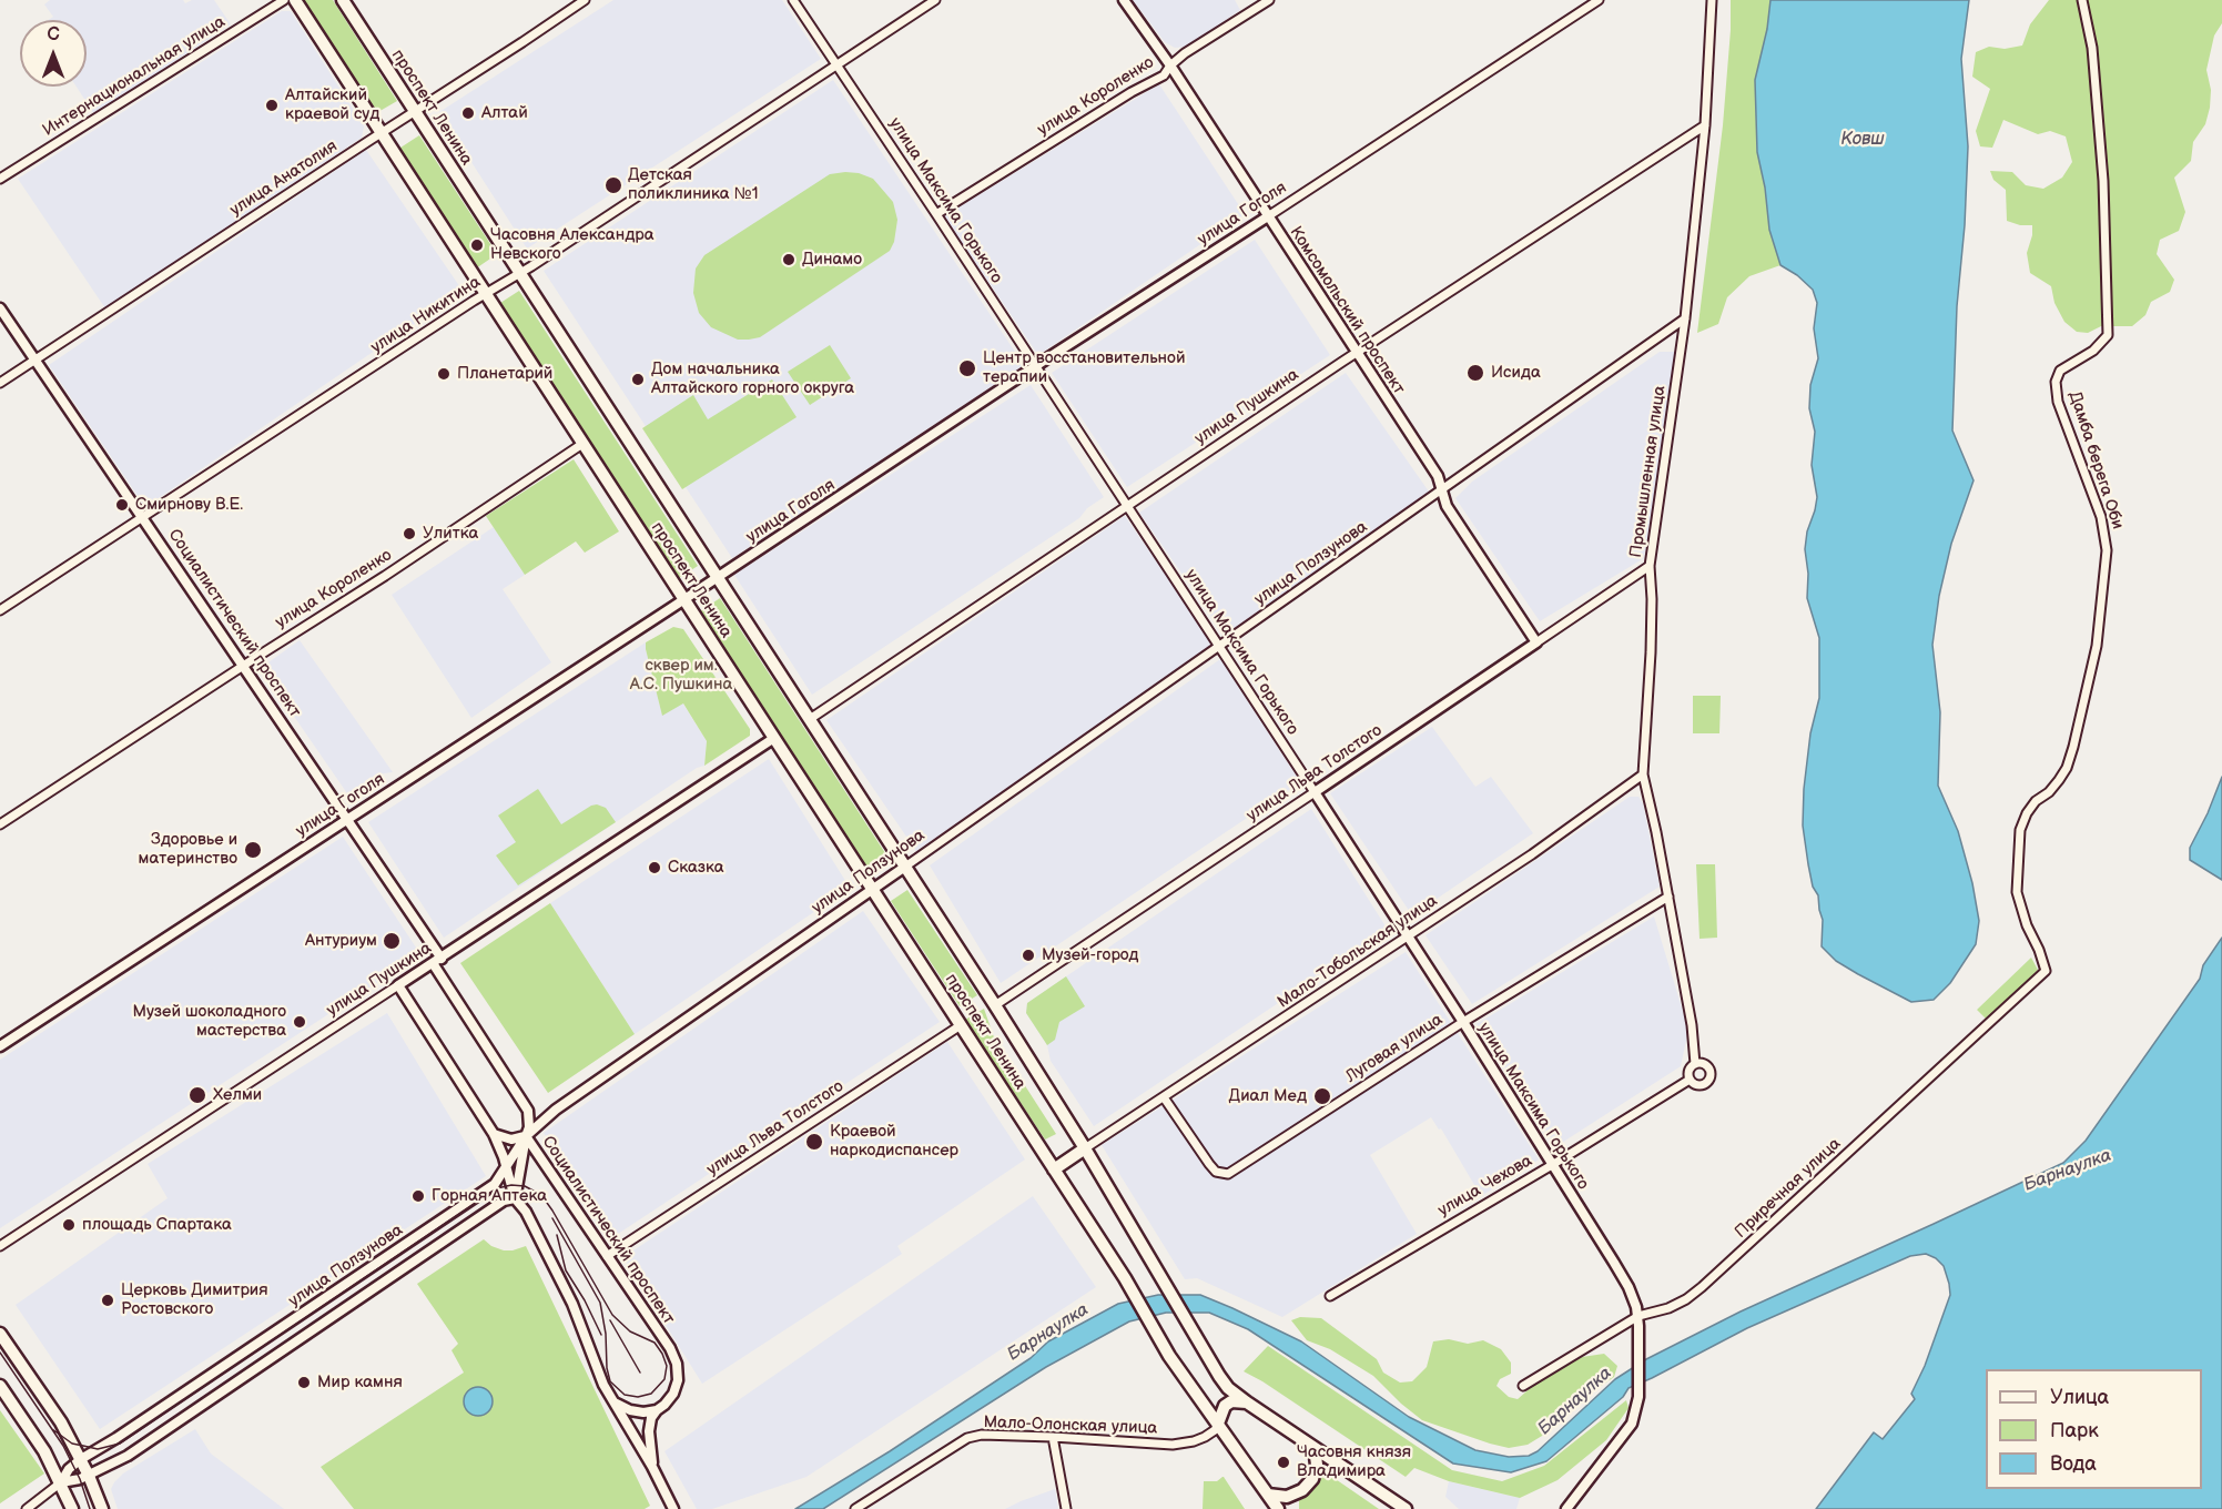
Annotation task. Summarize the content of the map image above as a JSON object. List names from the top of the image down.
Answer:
{
  "streets": {
    "main road": ["проспект Ленина"],
    "street": [
      "Интернациональная улица",
      "улица Короленко",
      "улица Анатолия",
      "улица Максима Горького",
      "улица Гоголя",
      "Комсомольский проспект",
      "улица Никитина",
      "улица Пушкина",
      "Дамба берега Оби",
      "Промышленная улица",
      "улица Ползунова",
      "Социалистический проспект",
      "улица Льва Толстого",
      "Мало-Тобольская улица",
      "Луговая улица",
      "улица Чехова",
      "Приречная улица",
      "Мало-Олонская улица"
    ]
  },
  "crossings": [
    ["улица Короленко", "проспект Ленина"],
    ["улица Короленко", "улица Максима Горького"],
    ["улица Короленко", "Комсомольский проспект"],
    ["улица Короленко", "Социалистический проспект"],
    ["проспект Ленина", "улица Анатолия"],
    ["проспект Ленина", "улица Гоголя"],
    ["проспект Ленина", "улица Никитина"],
    ["проспект Ленина", "улица Пушкина"],
    ["проспект Ленина", "улица Ползунова"],
    ["проспект Ленина", "улица Льва Толстого"],
    ["проспект Ленина", "Мало-Тобольская улица"],
    ["проспект Ленина", "Мало-Олонская улица"],
    ["улица Анатолия", "Социалистический проспект"],
    ["улица Максима Горького", "улица Гоголя"],
    ["улица Максима Горького", "улица Никитина"],
    ["улица Максима Горького", "улица Пушкина"],
    ["улица Максима Горького", "улица Ползунова"],
    ["улица Максима Горького", "улица Льва Толстого"],
    ["улица Максима Горького", "Мало-Тобольская улица"],
    ["улица Максима Горького", "Луговая улица"],
    ["улица Максима Горького", "улица Чехова"],
    ["улица Максима Горького", "Приречная улица"],
    ["улица Гоголя", "Комсомольский проспект"],
    ["улица Гоголя", "Социалистический проспект"],
    ["Комсомольский проспект", "улица Пушкина"],
    ["Комсомольский проспект", "улица Ползунова"],
    ["Комсомольский проспект", "улица Льва Толстого"],
    ["улица Никитина", "Социалистический проспект"],
    ["улица Пушкина", "Промышленная улица"],
    ["улица Пушкина", "Социалистический проспект"],
    ["Дамба берега Оби", "Приречная улица"],
    ["Промышленная улица", "улица Ползунова"],
    ["Промышленная улица", "улица Льва Толстого"],
    ["Промышленная улица", "Мало-Тобольская улица"],
    ["Промышленная улица", "Луговая улица"],
    ["Промышленная улица", "улица Чехова"],
    ["улица Ползунова", "Социалистический проспект"],
    ["Социалистический проспект", "улица Льва Толстого"],
    ["Мало-Тобольская улица", "Луговая улица"]
  ],
  "water": ["Ковш", "Барнаулка"],
  "parks": ["сквер им. А.С. Пушкина"],
  "places": [
    "Алтайский краевой суд",
    "Алтай",
    "Детская поликлиника №1",
    "Часовня Александра Невского",
    "Динамо",
    "Центр восстановительной терапии",
    "Исида",
    "Планетарий",
    "Дом начальника Алтайского горного округа",
    "Смирнову В.Е.",
    "Улитка",
    "Здоровье и материнство",
    "Сказка",
    "Антуриум",
    "Музей-город",
    "Музей шоколадного мастерства",
    "Хелми",
    "Диал Мед",
    "Краевой наркодиспансер",
    "Горная Аптека",
    "площадь Спартака",
    "Церковь Димитрия Ростовского",
    "Мир камня",
    "Часовня князя Владимира"
  ],
  "legend": ["Улица", "Парк", "Вода"],
  "north": "top"
}
